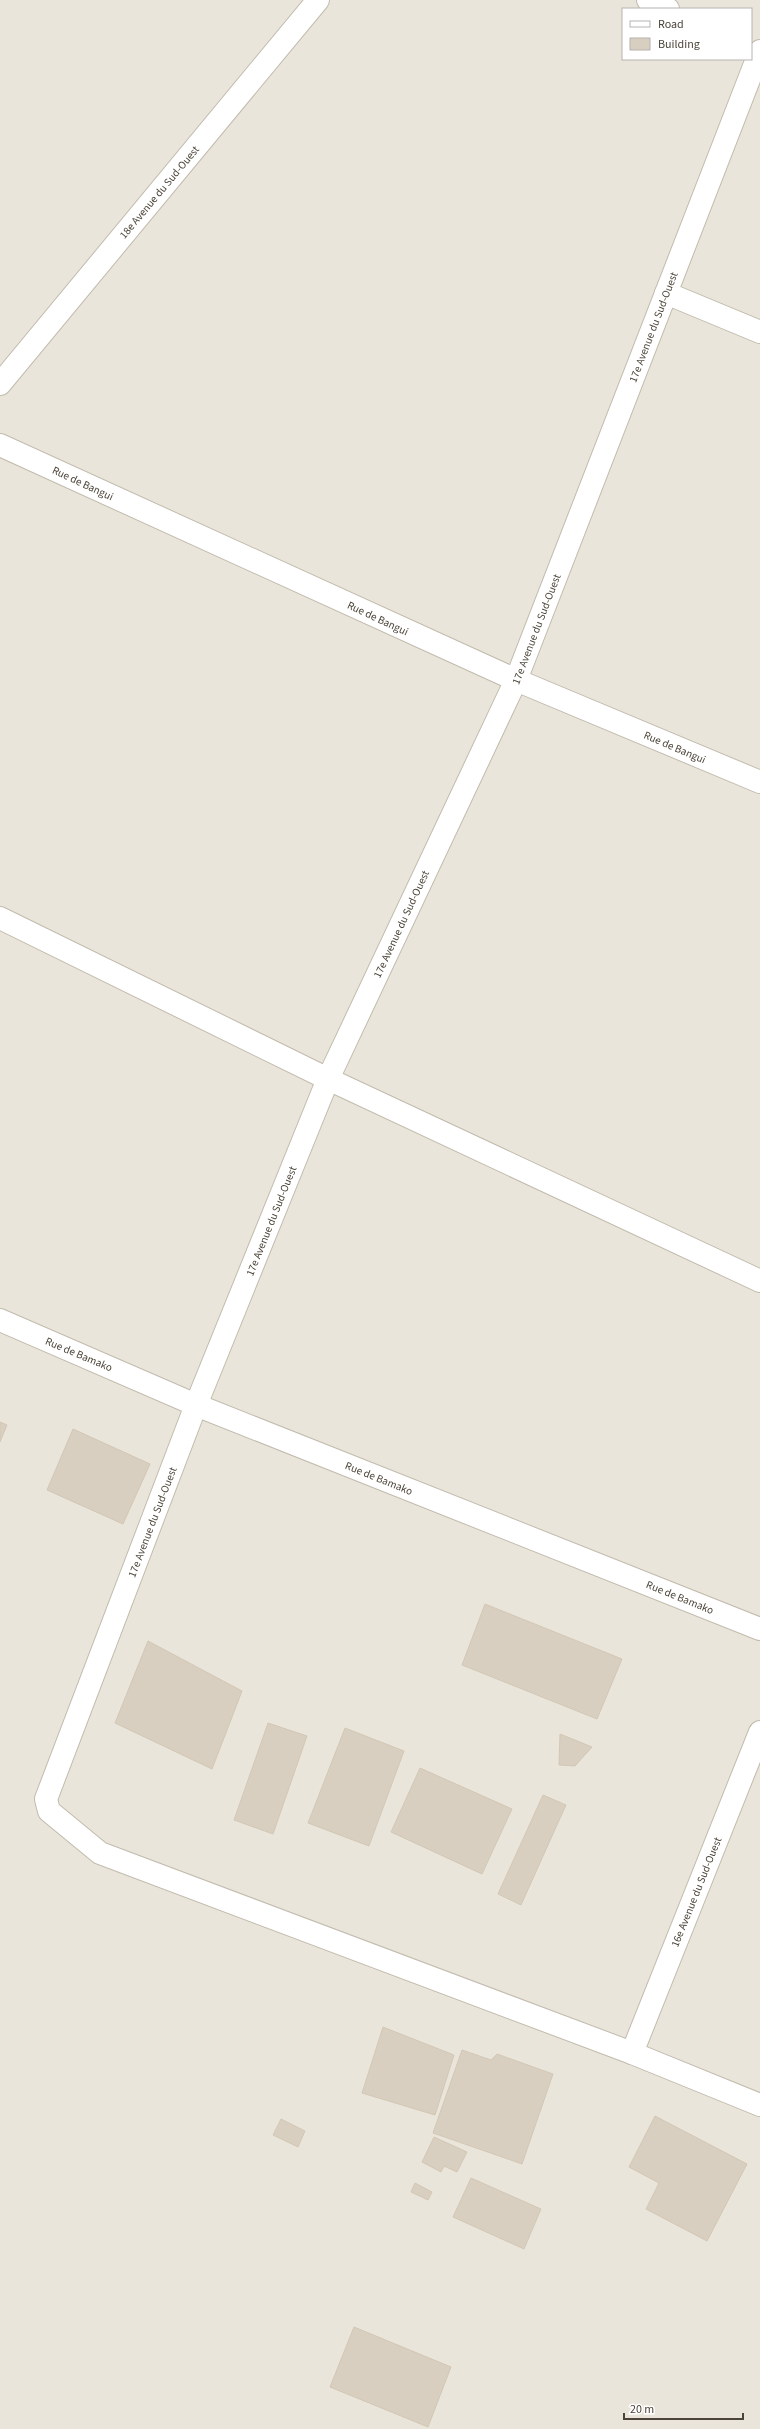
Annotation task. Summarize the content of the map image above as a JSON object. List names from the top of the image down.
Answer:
{
  "streets": {
    "street": [
      "18e Avenue du Sud-Ouest",
      "17e Avenue du Sud-Ouest",
      "Rue de Bangui",
      "Rue de Bamako",
      "16e Avenue du Sud-Ouest"
    ]
  },
  "crossings": [
    ["17e Avenue du Sud-Ouest", "Rue de Bangui"],
    ["17e Avenue du Sud-Ouest", "Rue de Bamako"],
    ["17e Avenue du Sud-Ouest", "16e Avenue du Sud-Ouest"]
  ],
  "legend": ["Road", "Building"],
  "scale_bar": "20 m"
}
